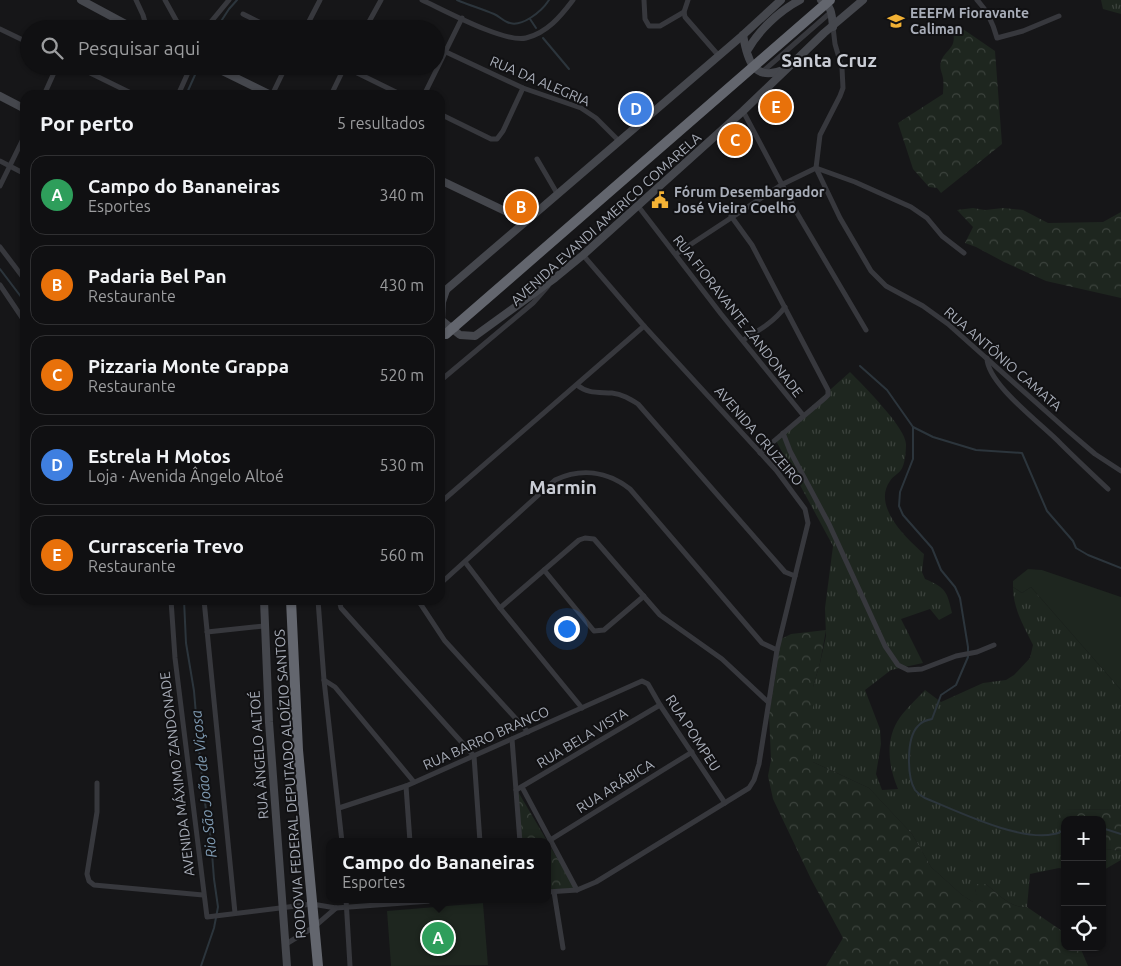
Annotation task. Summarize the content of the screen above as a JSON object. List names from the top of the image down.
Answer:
{
  "streets": {
    "highway": ["RODOVIA FEDERAL DEPUTADO ALOÍZIO SANTOS"],
    "street": [
      "RUA DA ALEGRIA",
      "AVENIDA EVANDI AMERICO COMARELA",
      "RUA FIORAVANTE ZANDONADE",
      "RUA ANTÔNIO CAMATA",
      "AVENIDA CRUZEIRO",
      "RUA POMPEU",
      "RUA BARRO BRANCO",
      "RUA BELA VISTA",
      "RUA ÂNGELO ALTOÉ",
      "AVENIDA MÁXIMO ZANDONADE",
      "RUA ARÁBICA"
    ]
  },
  "crossings": [
    ["AVENIDA EVANDI AMERICO COMARELA", "RUA FIORAVANTE ZANDONADE"],
    ["AVENIDA EVANDI AMERICO COMARELA", "AVENIDA CRUZEIRO"],
    ["AVENIDA CRUZEIRO", "RUA POMPEU"],
    ["RUA POMPEU", "RUA BARRO BRANCO"],
    ["RUA POMPEU", "RUA BELA VISTA"],
    ["RUA POMPEU", "RUA ARÁBICA"],
    ["RUA ÂNGELO ALTOÉ", "AVENIDA MÁXIMO ZANDONADE"],
    ["AVENIDA MÁXIMO ZANDONADE", "RODOVIA FEDERAL DEPUTADO ALOÍZIO SANTOS"]
  ],
  "districts": ["Santa Cruz", "Marmin"],
  "water": ["Rio São João de Viçosa"],
  "places": {
    "school or university": ["EEEFM Fioravante Caliman"],
    "public building": ["Fórum Desembargador José Vieira Coelho"]
  },
  "page": {
    "search": "Pesquisar aqui",
    "pins": [
      "E",
      "D",
      "C",
      "B",
      "A"
    ],
    "heading": ["Por perto", "5 resultados"],
    "list": [
      {
        "mark": "A",
        "name": "Campo do Bananeiras",
        "note": "Esportes",
        "value": "340 m"
      },
      {
        "mark": "B",
        "name": "Padaria Bel Pan",
        "note": "Restaurante",
        "value": "430 m"
      },
      {
        "mark": "C",
        "name": "Pizzaria Monte Grappa",
        "note": "Restaurante",
        "value": "520 m"
      },
      {
        "mark": "D",
        "name": "Estrela H Motos",
        "note": "Loja · Avenida Ângelo Altoé",
        "value": "530 m"
      },
      {
        "mark": "E",
        "name": "Currasceria Trevo",
        "note": "Restaurante",
        "value": "560 m"
      }
    ],
    "map_buttons": ["+", "−"],
    "popup": ["Campo do Bananeiras", "Esportes"]
  }
}
